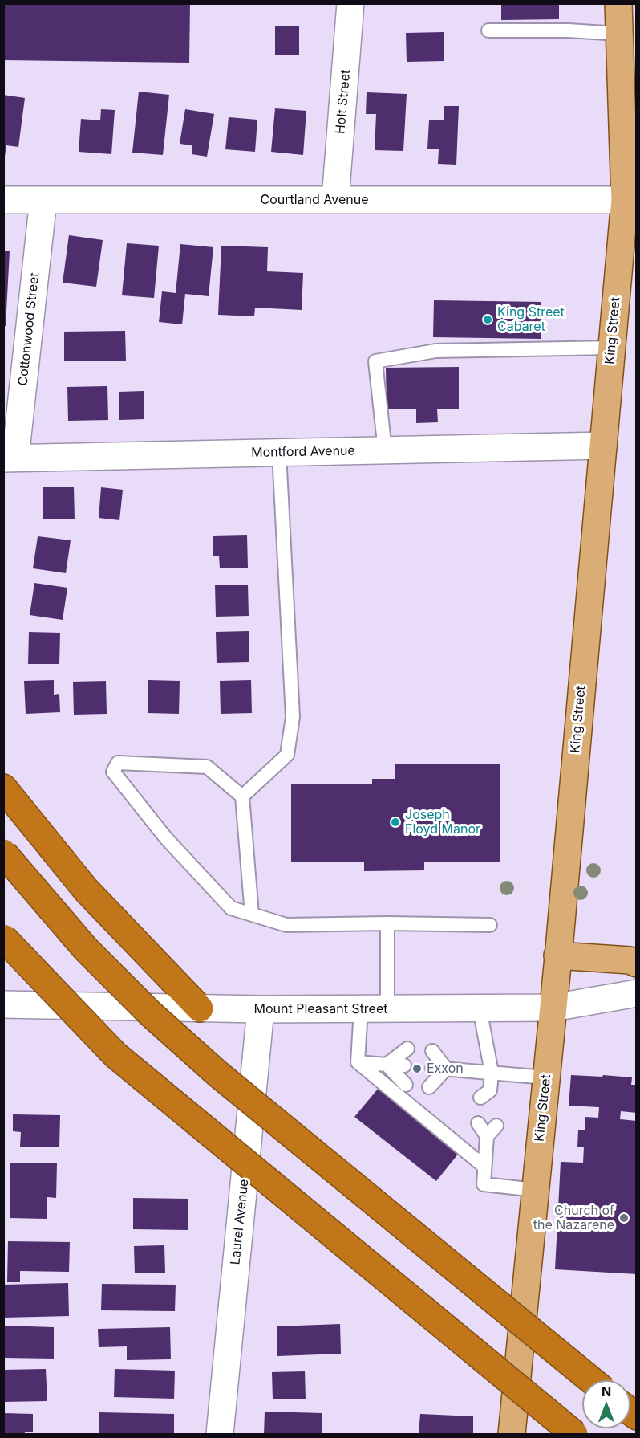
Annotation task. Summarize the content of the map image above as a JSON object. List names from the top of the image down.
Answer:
{
  "streets": {
    "main road": ["King Street"],
    "street": [
      "Holt Street",
      "Courtland Avenue",
      "Cottonwood Street",
      "Montford Avenue",
      "Mount Pleasant Street",
      "Laurel Avenue"
    ]
  },
  "crossings": [
    ["Holt Street", "Courtland Avenue"],
    ["Courtland Avenue", "Cottonwood Street"],
    ["Courtland Avenue", "King Street"],
    ["Cottonwood Street", "Montford Avenue"],
    ["King Street", "Montford Avenue"],
    ["King Street", "Mount Pleasant Street"],
    ["Mount Pleasant Street", "Laurel Avenue"]
  ],
  "places": [
    "King Street Cabaret",
    "Joseph Floyd Manor",
    "Exxon",
    "Church of the Nazarene"
  ],
  "north": "top"
}
